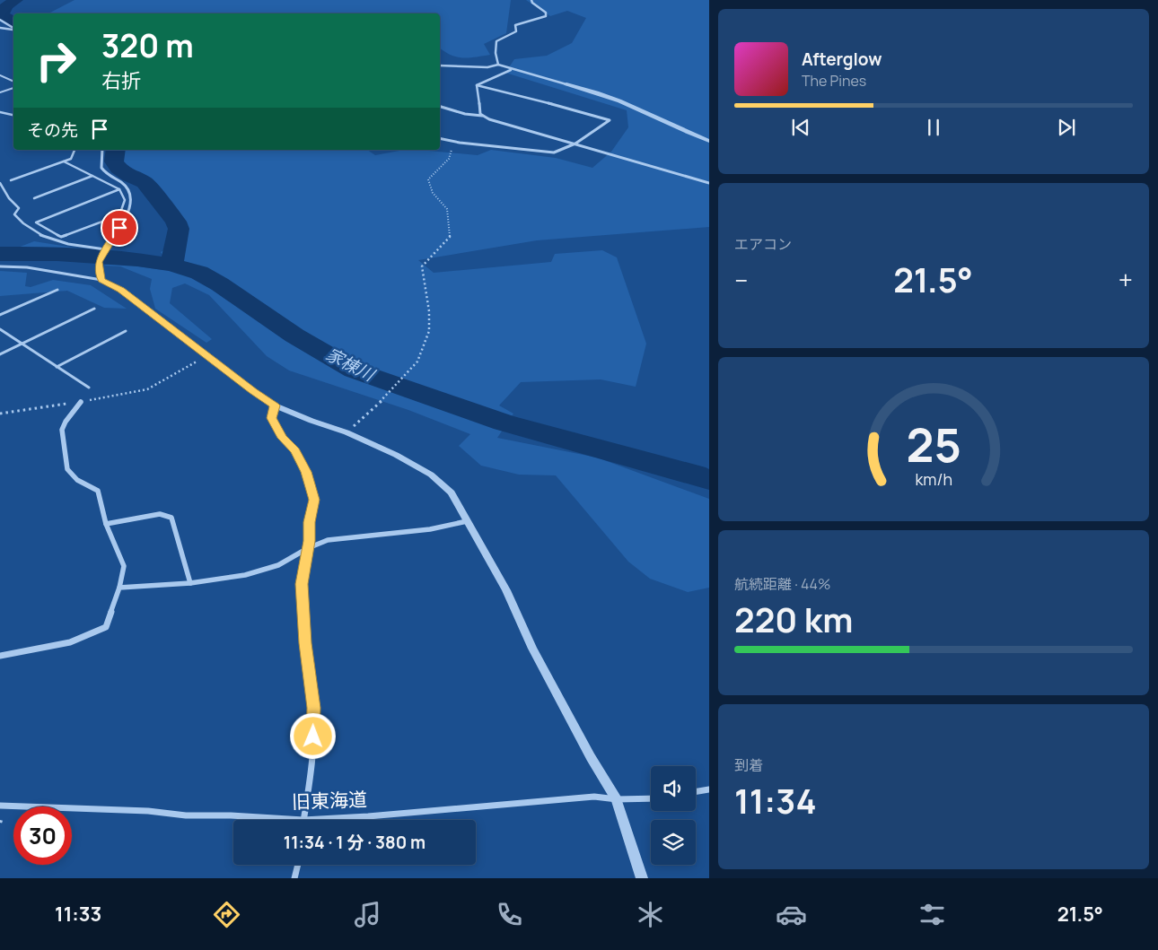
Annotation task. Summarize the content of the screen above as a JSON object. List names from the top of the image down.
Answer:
{
  "streets": {
    "street": ["旧東海道"]
  },
  "water": ["家棟川"],
  "page": {
    "turn": ["320 m", "右折"],
    "song": ["Afterglow", "The Pines"],
    "then": "その先",
    "tile": [
      "エアコン",
      ["航続距離 · 44%", "220 km"],
      ["到着", "11:34"]
    ],
    "heat": ["−", "21.5°", "+"],
    "limit": "30",
    "trip": "11:34 · 1 分 · 380 m",
    "tabs": ["11:33", "21.5°"],
    "gauge": ["25", "km/h"]
  }
}
